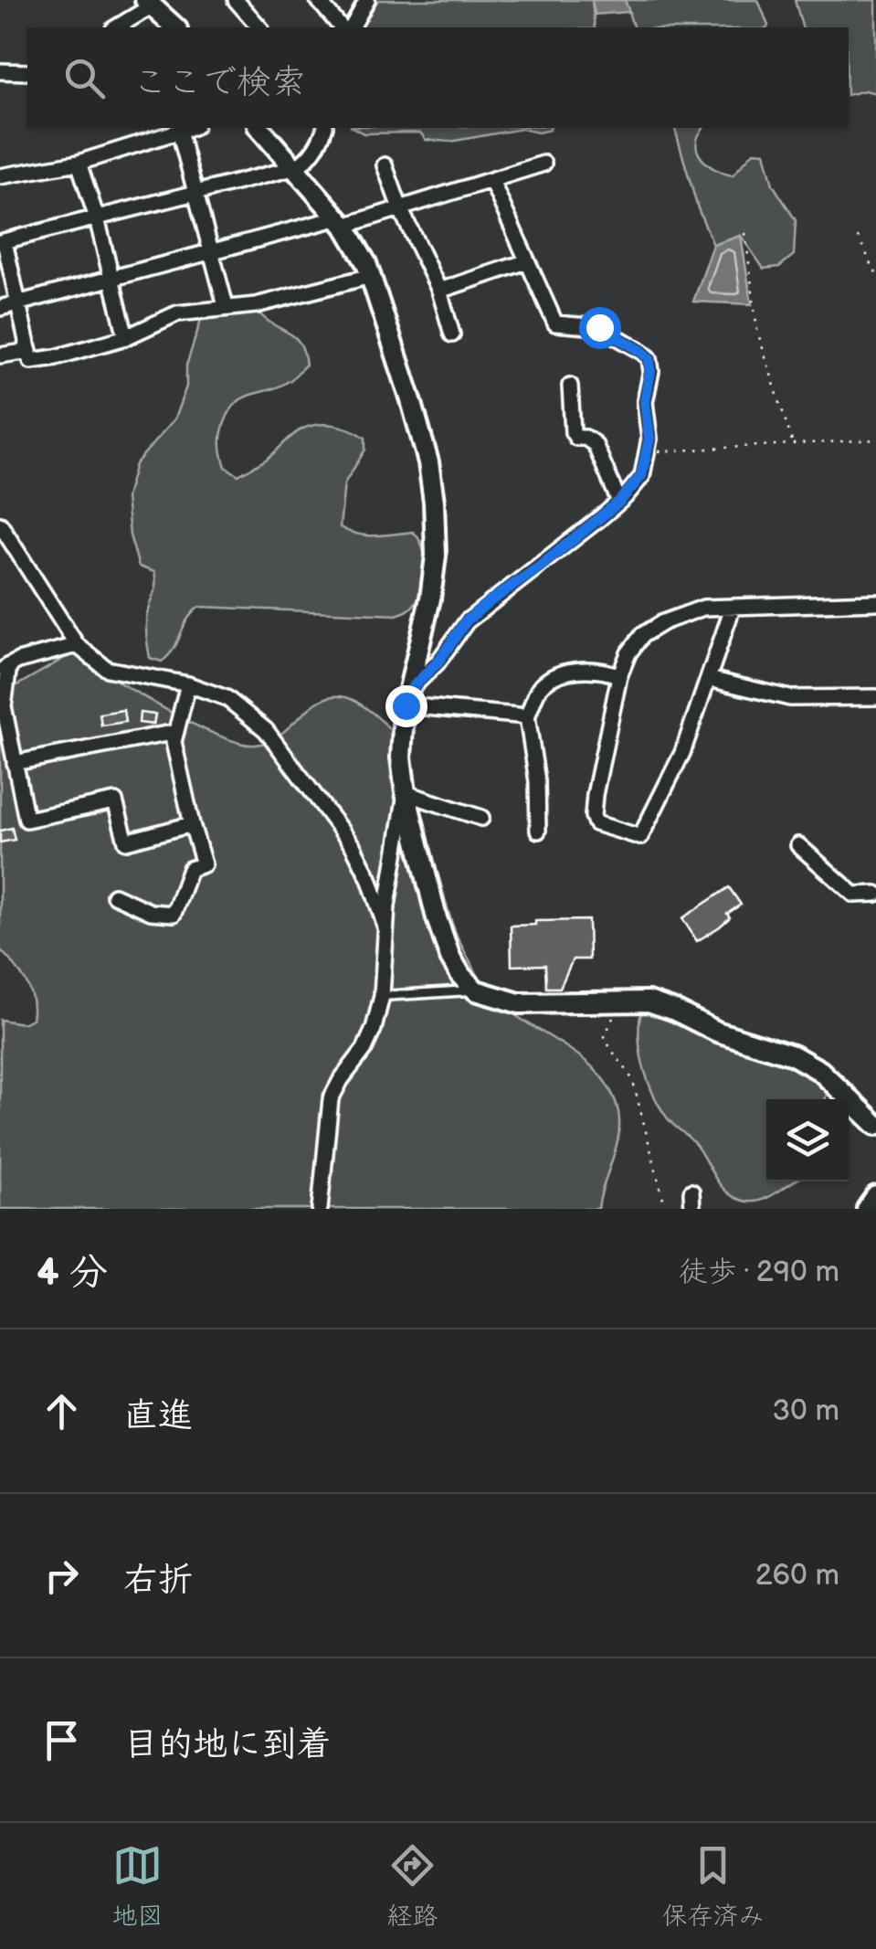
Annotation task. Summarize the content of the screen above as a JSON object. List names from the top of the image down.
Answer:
{
  "page": {
    "search": "ここで検索",
    "heading": ["4 分", "徒歩 · 290 m"],
    "list": [
      ["直進", "30 m"],
      ["右折", "260 m"],
      "目的地に到着"
    ],
    "nav": ["地図", "経路", "保存済み"]
  }
}
